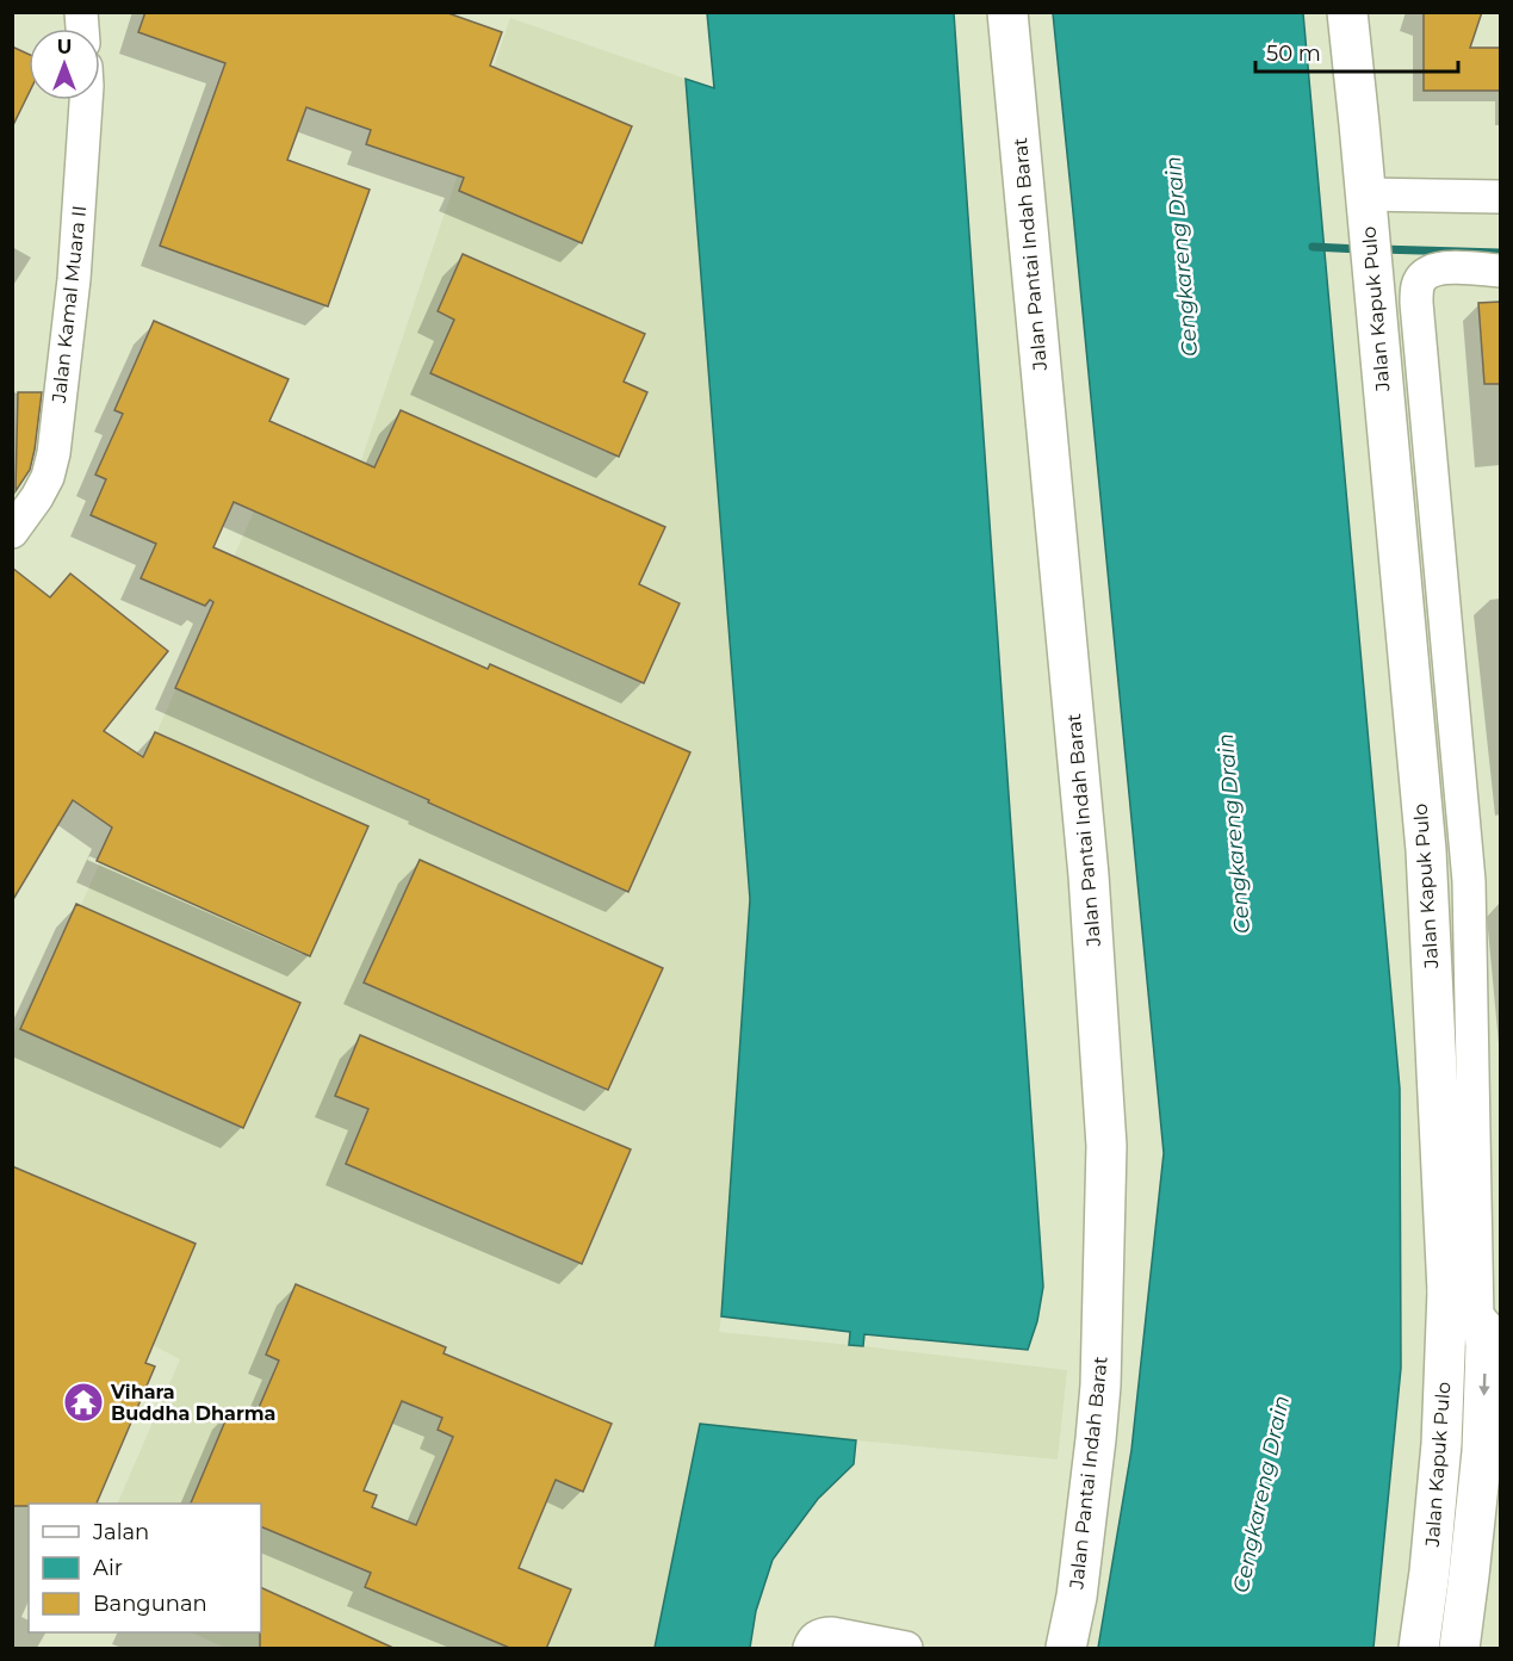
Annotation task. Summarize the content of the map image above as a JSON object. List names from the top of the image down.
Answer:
{
  "streets": {
    "main road": ["Jalan Pantai Indah Barat", "Jalan Kapuk Pulo"],
    "street": ["Jalan Kamal Muara II"]
  },
  "water": ["Cengkareng Drain"],
  "places": {
    "temple": ["Vihara Buddha Dharma"]
  },
  "legend": ["Jalan", "Air", "Bangunan"],
  "scale_bar": "50 m",
  "north": "top"
}
